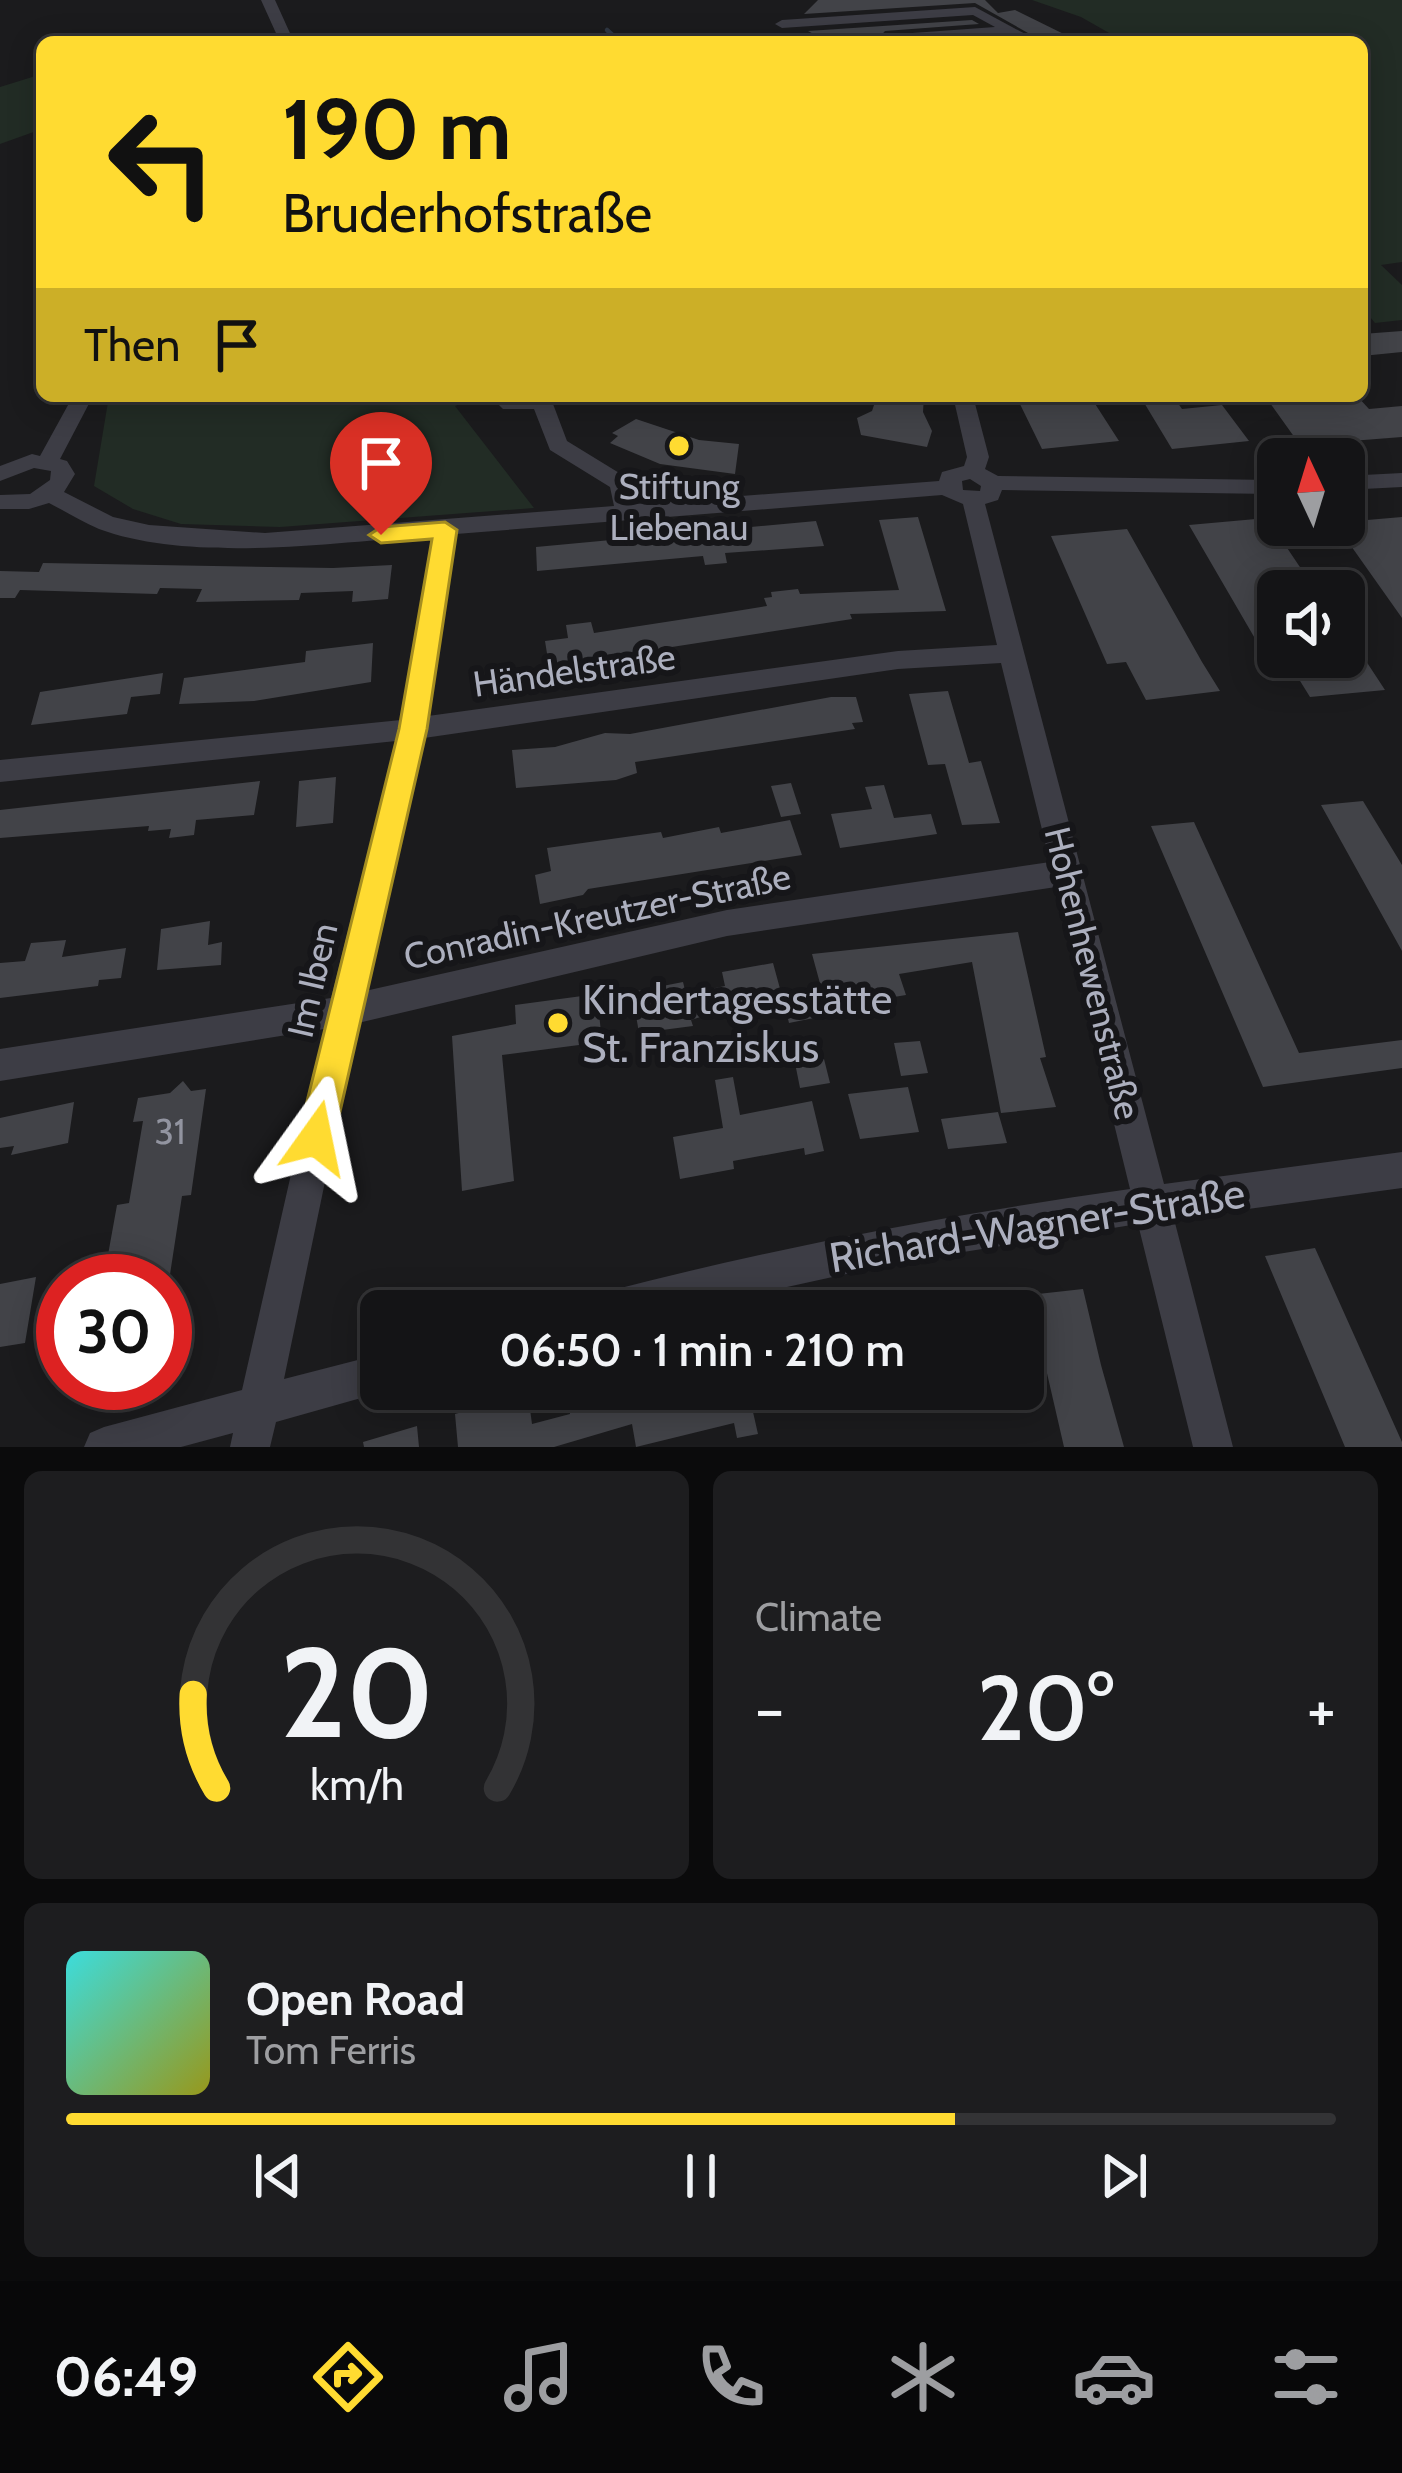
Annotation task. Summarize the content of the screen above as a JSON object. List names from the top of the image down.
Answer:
{
  "streets": {
    "street": [
      "Händelstraße",
      "Conradin-Kreutzer-Straße",
      "Hohenhewenstraße",
      "Im Iben",
      "Richard-Wagner-Straße"
    ]
  },
  "crossings": [
    ["Händelstraße", "Hohenhewenstraße"],
    ["Händelstraße", "Im Iben"],
    ["Conradin-Kreutzer-Straße", "Hohenhewenstraße"],
    ["Conradin-Kreutzer-Straße", "Im Iben"],
    ["Hohenhewenstraße", "Richard-Wagner-Straße"]
  ],
  "places": ["Stiftung Liebenau", "Kindertagesstätte St. Franziskus"],
  "house_numbers": ["31"],
  "north": "top",
  "page": {
    "turn": ["190 m", "Bruderhofstraße"],
    "then": "Then",
    "limit": "30",
    "trip": "06:50 · 1 min · 210 m",
    "tile": "Climate",
    "heat": ["−", "20°", "+"],
    "song": ["Open Road", "Tom Ferris"],
    "tabs": "06:49",
    "gauge": ["20", "km/h"]
  }
}
